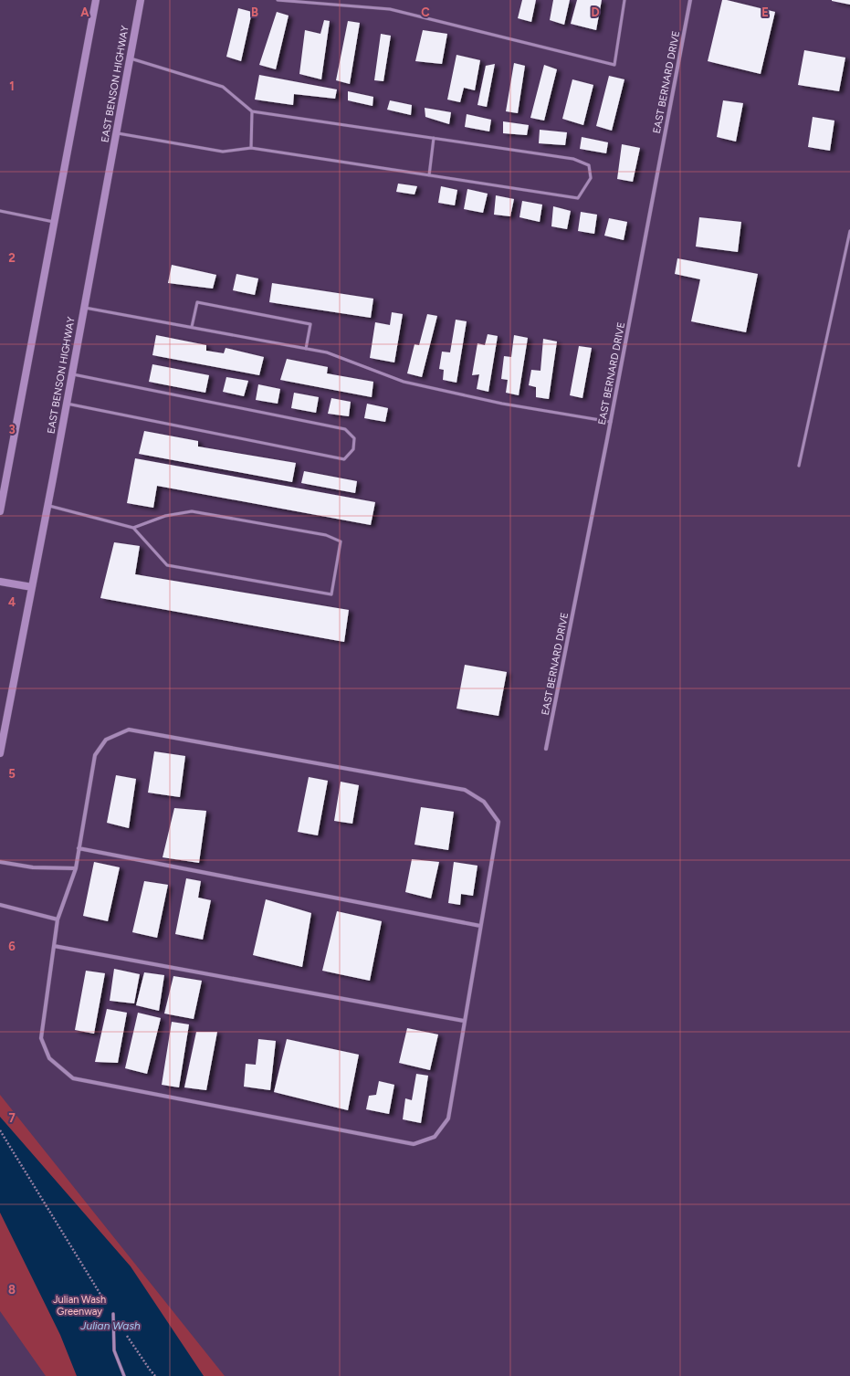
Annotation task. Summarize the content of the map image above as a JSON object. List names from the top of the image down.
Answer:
{
  "streets": {
    "main road": ["EAST BENSON HIGHWAY"],
    "street": ["EAST BERNARD DRIVE"]
  },
  "water": ["Julian Wash"],
  "parks": ["Julian Wash Greenway"],
  "grid": {
    "columns": [
      "A",
      "B",
      "C",
      "D",
      "E"
    ],
    "rows": [
      "1",
      "2",
      "3",
      "4",
      "5",
      "6",
      "7",
      "8"
    ]
  }
}
